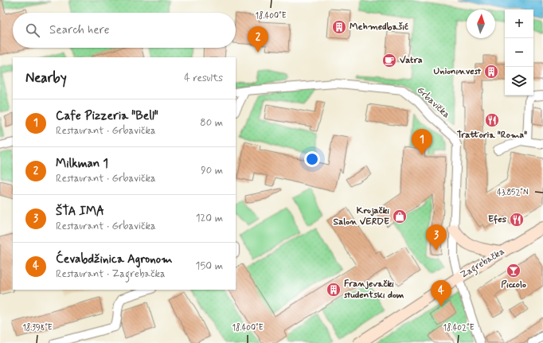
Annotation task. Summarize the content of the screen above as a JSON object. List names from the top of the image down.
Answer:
{
  "streets": {
    "main road": ["Zagrebačka"],
    "street": ["Grbavička"]
  },
  "crossings": [
    ["Grbavička", "Zagrebačka"]
  ],
  "places": {
    "building": ["Mehmedbašić", "Unioninvest", "Franjevački studentski dom"],
    "cafe": ["Vatra"],
    "restaurant": ["Trattoria \"Roma\"", "Efes"],
    "shop": ["Krojački Salon VERDE"],
    "bar": ["Piccolo"]
  },
  "north": "top",
  "page": {
    "map_buttons": ["+", "−"],
    "search": "Search here",
    "pins": [
      "2",
      "1",
      "3",
      "4"
    ],
    "heading": ["Nearby", "4 results"],
    "list": [
      {
        "mark": "1",
        "name": "Cafe Pizzeria \"Bell\"",
        "note": "Restaurant · Grbavička",
        "value": "80 m"
      },
      {
        "mark": "2",
        "name": "Milkman 1",
        "note": "Restaurant · Grbavička",
        "value": "90 m"
      },
      {
        "mark": "3",
        "name": "ŠTA IMA",
        "note": "Restaurant · Grbavička",
        "value": "120 m"
      },
      {
        "mark": "4",
        "name": "Ćevabdžinica Agronom",
        "note": "Restaurant · Zagrebačka",
        "value": "150 m"
      }
    ]
  },
  "coordinates": [
    "18.400°E",
    "43.852°N",
    "18.398°E",
    "18.402°E"
  ]
}
